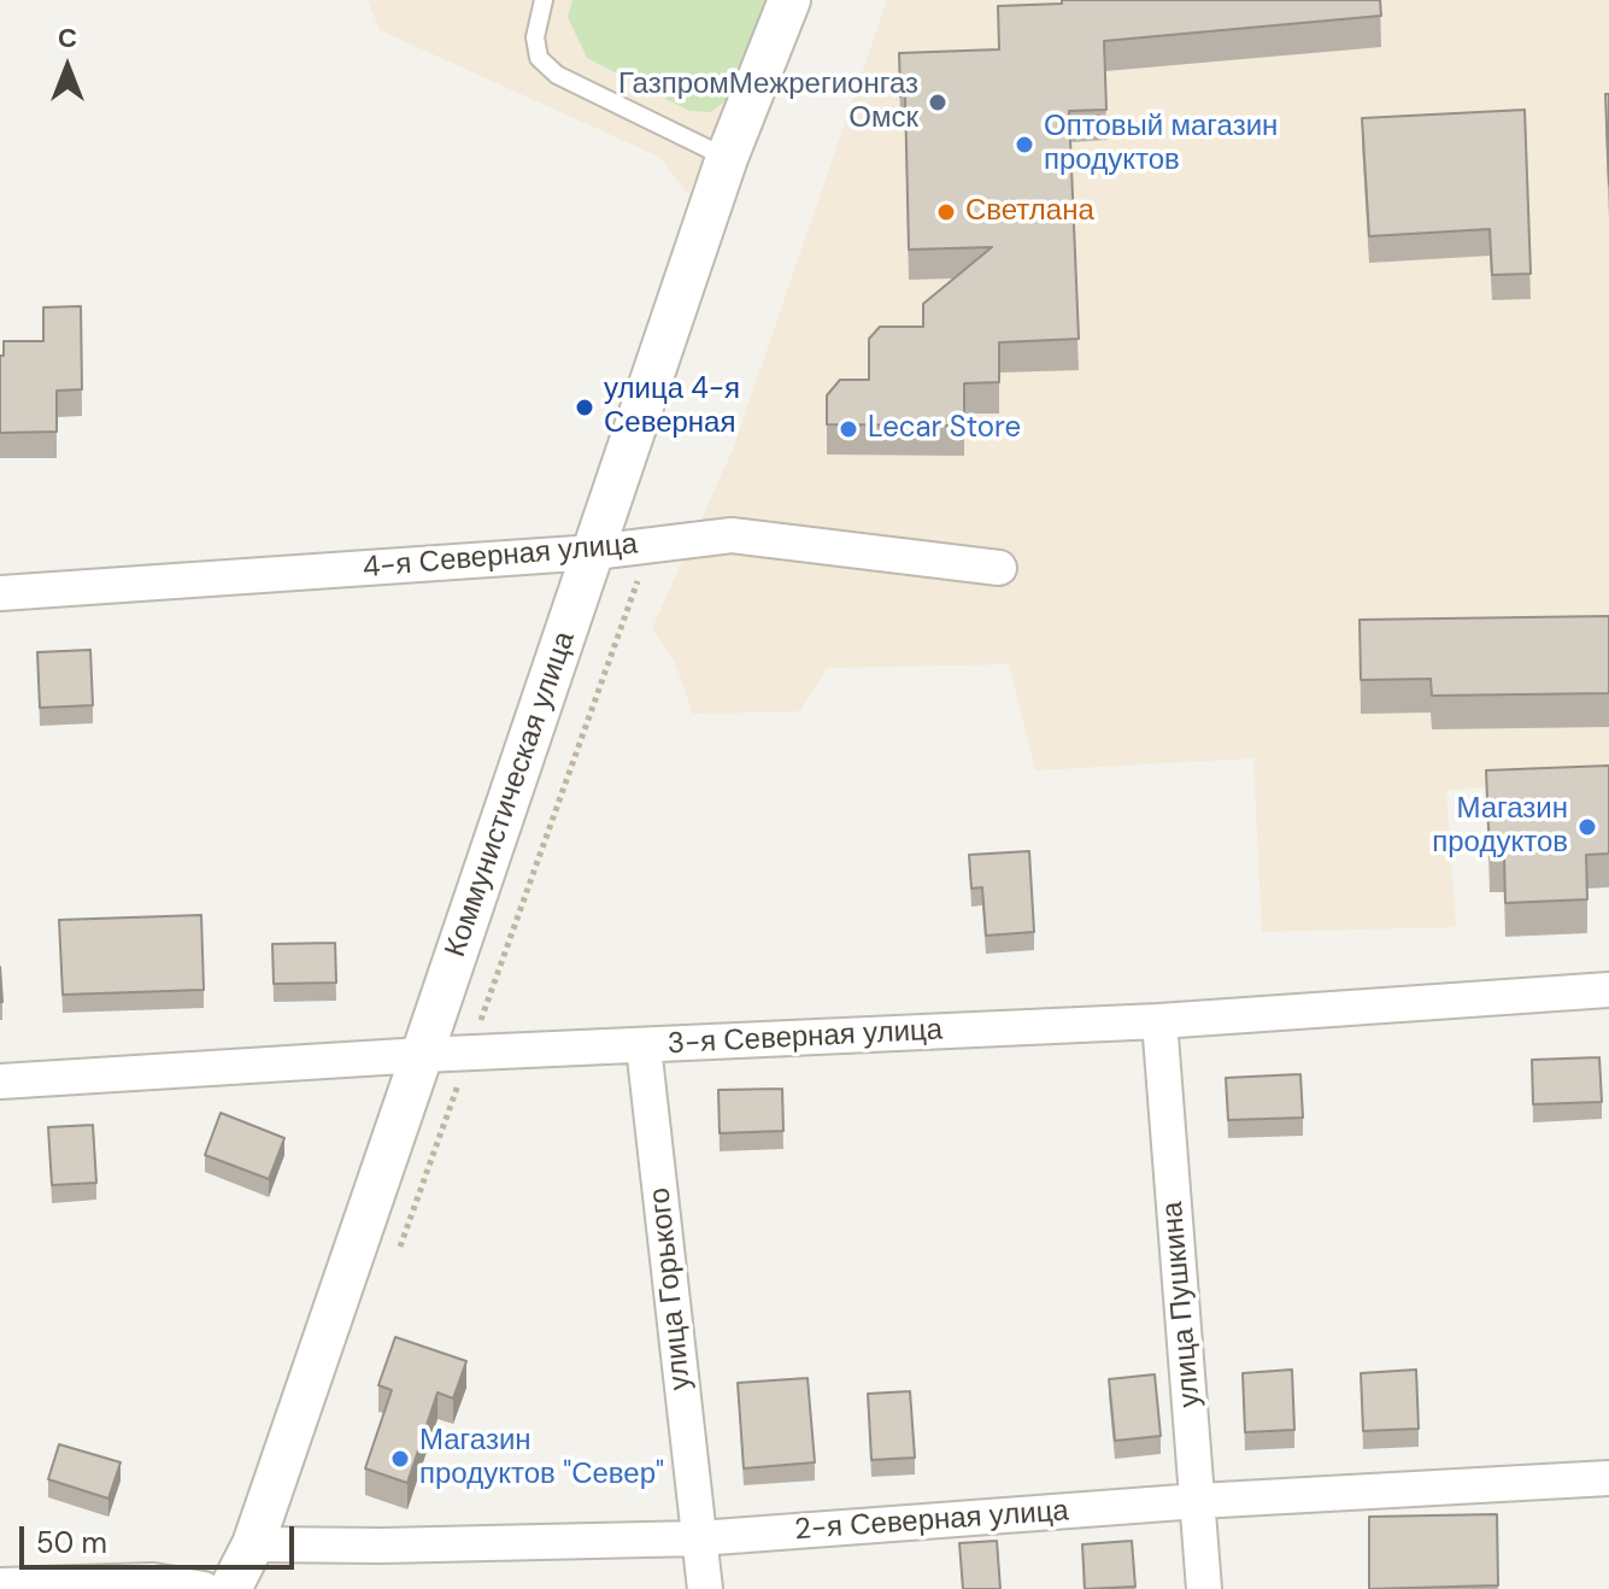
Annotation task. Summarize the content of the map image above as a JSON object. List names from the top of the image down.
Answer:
{
  "streets": {
    "street": [
      "4-я Северная улица",
      "Коммунистическая улица",
      "3-я Северная улица",
      "улица Горького",
      "улица Пушкина",
      "2-я Северная улица"
    ]
  },
  "crossings": [
    ["4-я Северная улица", "Коммунистическая улица"],
    ["Коммунистическая улица", "3-я Северная улица"],
    ["Коммунистическая улица", "2-я Северная улица"],
    ["3-я Северная улица", "улица Горького"],
    ["3-я Северная улица", "улица Пушкина"],
    ["улица Горького", "2-я Северная улица"],
    ["улица Пушкина", "2-я Северная улица"]
  ],
  "places": [
    "ГазпромМежрегионгаз Омск",
    "Оптовый магазин продуктов",
    "Светлана",
    "улица 4-я Северная",
    "Lecar Store",
    "Магазин продуктов",
    "Магазин продуктов \"Север\""
  ],
  "scale_bar": "50 m",
  "north": "top"
}
